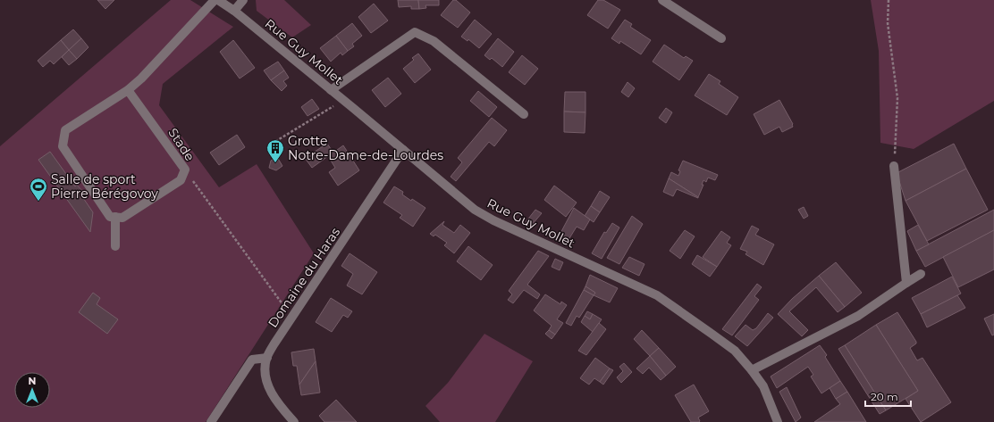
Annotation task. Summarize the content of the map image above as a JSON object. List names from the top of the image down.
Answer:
{
  "streets": {
    "street": ["Rue Guy Mollet", "Stade", "Domaine du Haras"]
  },
  "crossings": [
    ["Rue Guy Mollet", "Domaine du Haras"]
  ],
  "places": {
    "building": ["Grotte Notre-Dame-de-Lourdes"],
    "sports": ["Salle de sport Pierre Bérégovoy"]
  },
  "scale_bar": "20 m",
  "north": "top"
}
